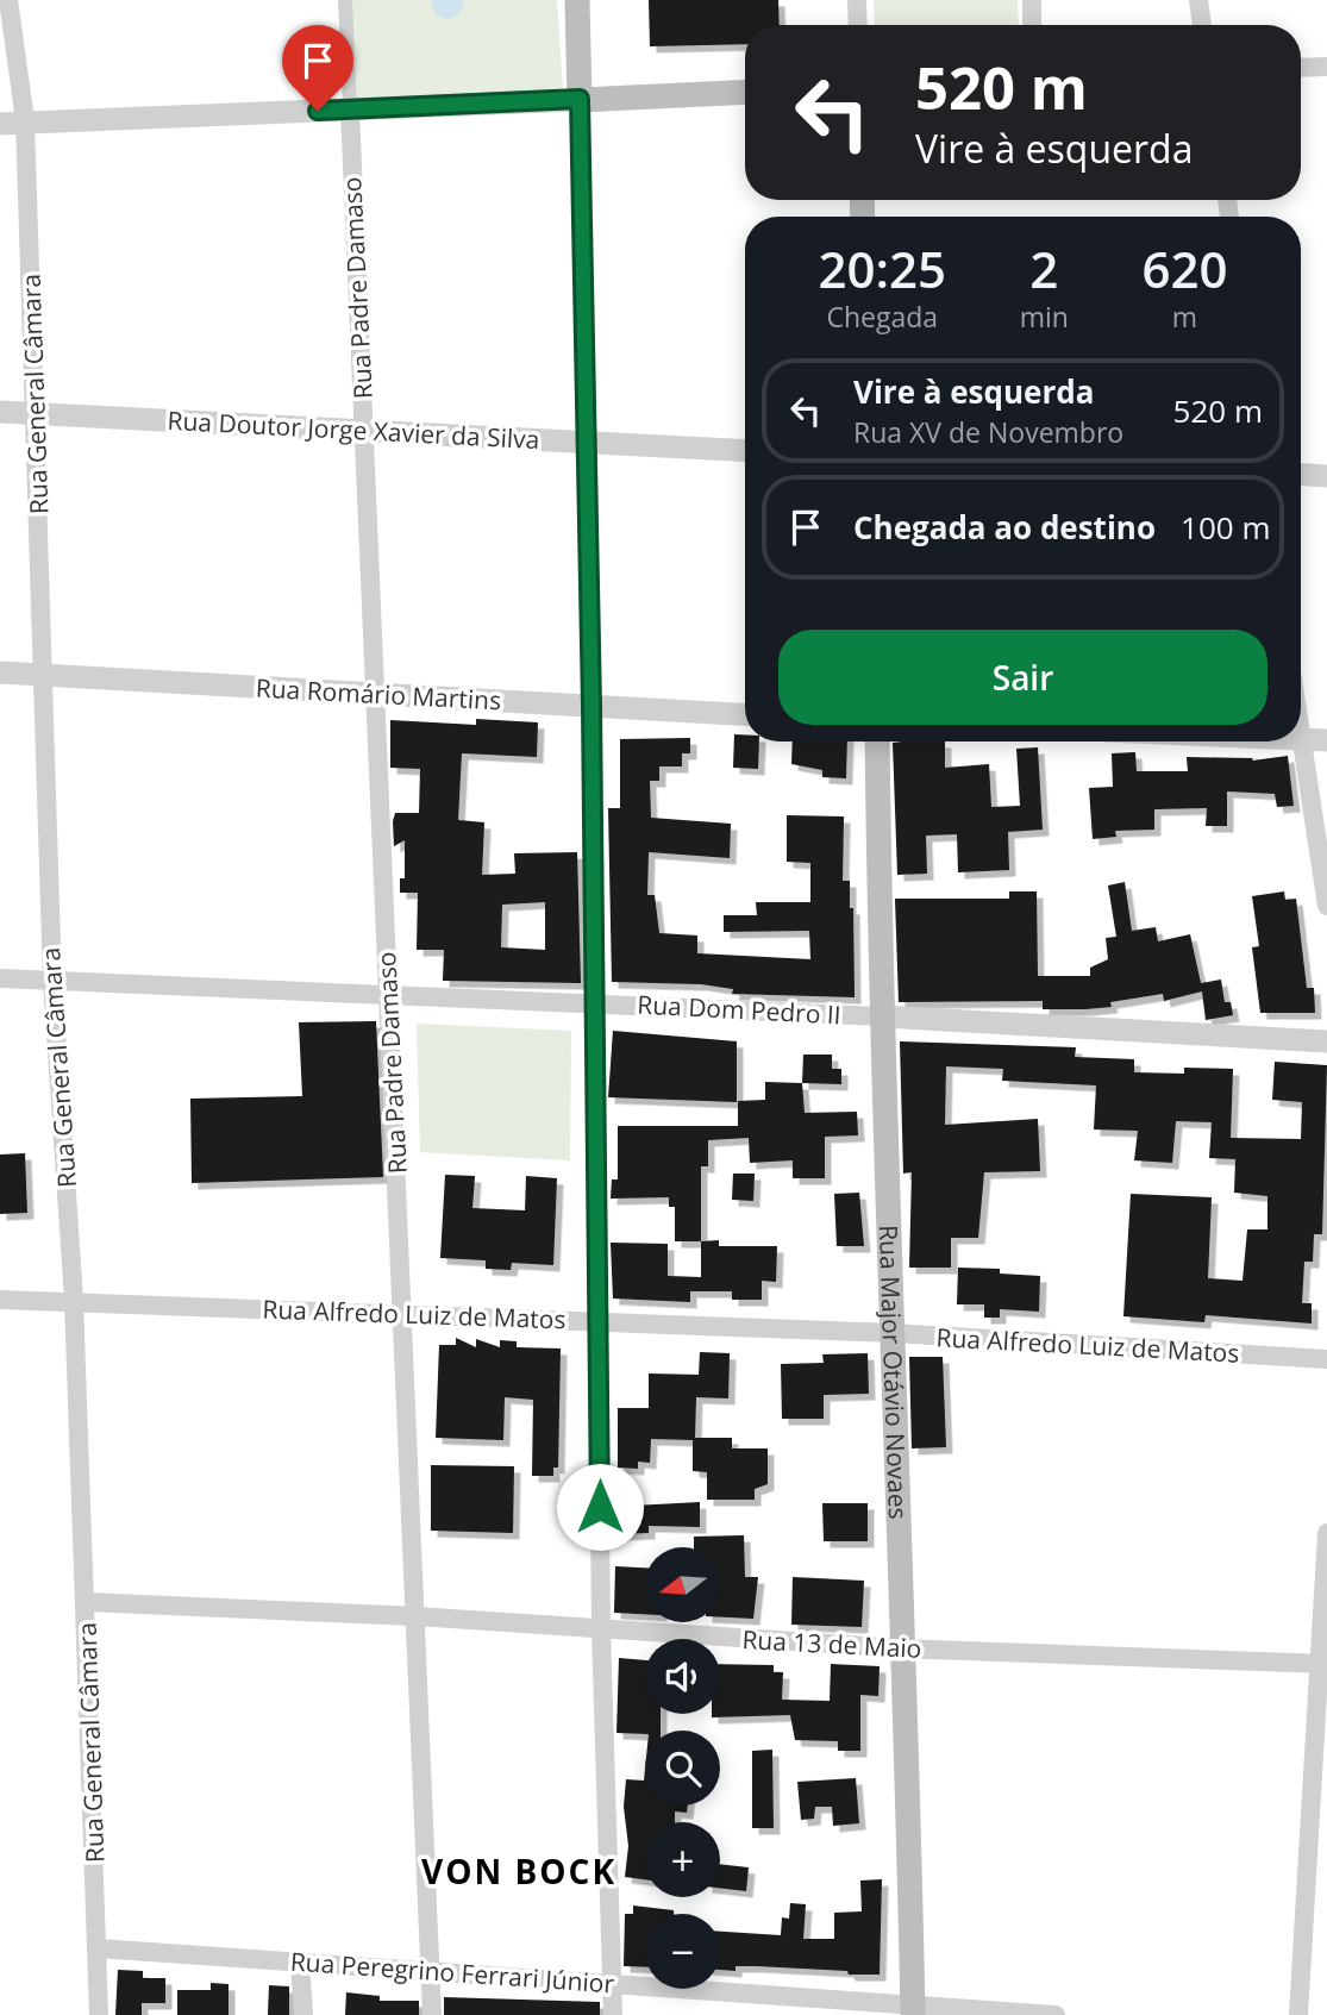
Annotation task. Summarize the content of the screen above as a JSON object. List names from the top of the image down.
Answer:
{
  "streets": {
    "main road": ["Rua Major Otávio Novaes"],
    "street": [
      "Rua Padre Damaso",
      "Rua General Câmara",
      "Rua Doutor Jorge Xavier da Silva",
      "Rua Romário Martins",
      "Rua Dom Pedro II",
      "Rua Alfredo Luiz de Matos",
      "Rua 13 de Maio",
      "Rua Peregrino Ferrari Júnior"
    ]
  },
  "crossings": [
    ["Rua Padre Damaso", "Rua Doutor Jorge Xavier da Silva"],
    ["Rua Padre Damaso", "Rua Romário Martins"],
    ["Rua Padre Damaso", "Rua Dom Pedro II"],
    ["Rua Padre Damaso", "Rua Alfredo Luiz de Matos"],
    ["Rua Padre Damaso", "Rua 13 de Maio"],
    ["Rua Padre Damaso", "Rua Peregrino Ferrari Júnior"],
    ["Rua General Câmara", "Rua Doutor Jorge Xavier da Silva"],
    ["Rua General Câmara", "Rua Romário Martins"],
    ["Rua General Câmara", "Rua Dom Pedro II"],
    ["Rua General Câmara", "Rua Alfredo Luiz de Matos"],
    ["Rua General Câmara", "Rua 13 de Maio"],
    ["Rua General Câmara", "Rua Peregrino Ferrari Júnior"],
    ["Rua Dom Pedro II", "Rua Major Otávio Novaes"],
    ["Rua Alfredo Luiz de Matos", "Rua Major Otávio Novaes"],
    ["Rua Major Otávio Novaes", "Rua 13 de Maio"],
    ["Rua Major Otávio Novaes", "Rua Peregrino Ferrari Júnior"]
  ],
  "districts": ["VON BOCK"],
  "north": "left",
  "page": {
    "turn": ["520 m", "Vire à esquerda"],
    "eta": [
      "20:25",
      "Chegada",
      "2",
      "min",
      "620",
      "m"
    ],
    "list": [
      {
        "name": "Vire à esquerda",
        "note": "Rua XV de Novembro",
        "value": "520 m"
      },
      {
        "name": "Chegada ao destino",
        "value": "100 m"
      }
    ],
    "buttons": "Sair",
    "map_buttons": ["+", "−"]
  }
}
